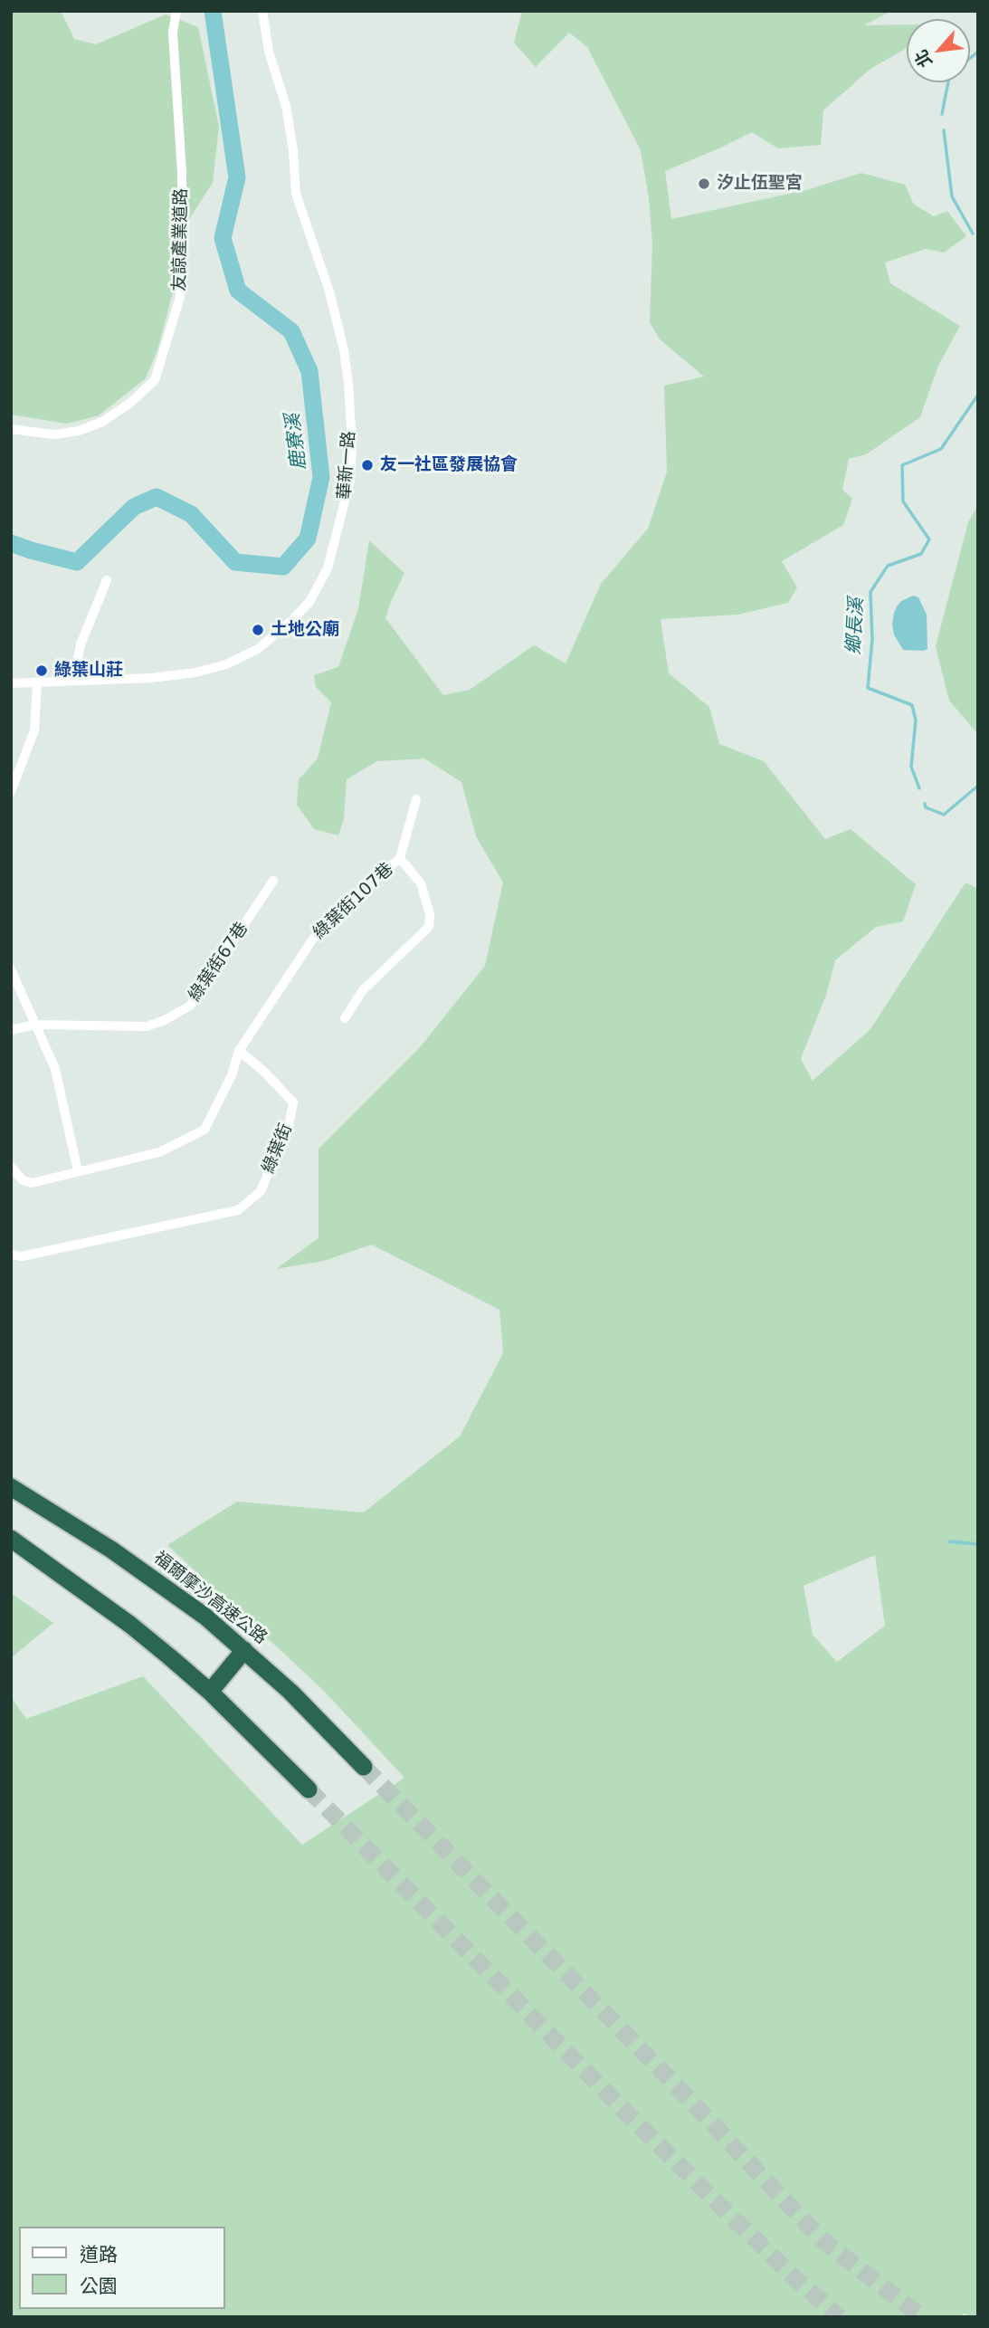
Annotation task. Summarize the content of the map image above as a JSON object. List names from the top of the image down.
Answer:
{
  "streets": {
    "highway": ["福爾摩沙高速公路"],
    "street": [
      "友諒產業道路",
      "華新一路",
      "綠葉街107巷",
      "綠葉街67巷",
      "綠葉街"
    ]
  },
  "crossings": [
    ["綠葉街107巷", "綠葉街"]
  ],
  "water": ["鹿寮溪", "鄉長溪"],
  "places": [
    "汐止伍聖宮",
    "友一社區發展協會",
    "土地公廟",
    "綠葉山莊"
  ],
  "legend": ["道路", "公園"],
  "north": "bottom left"
}
